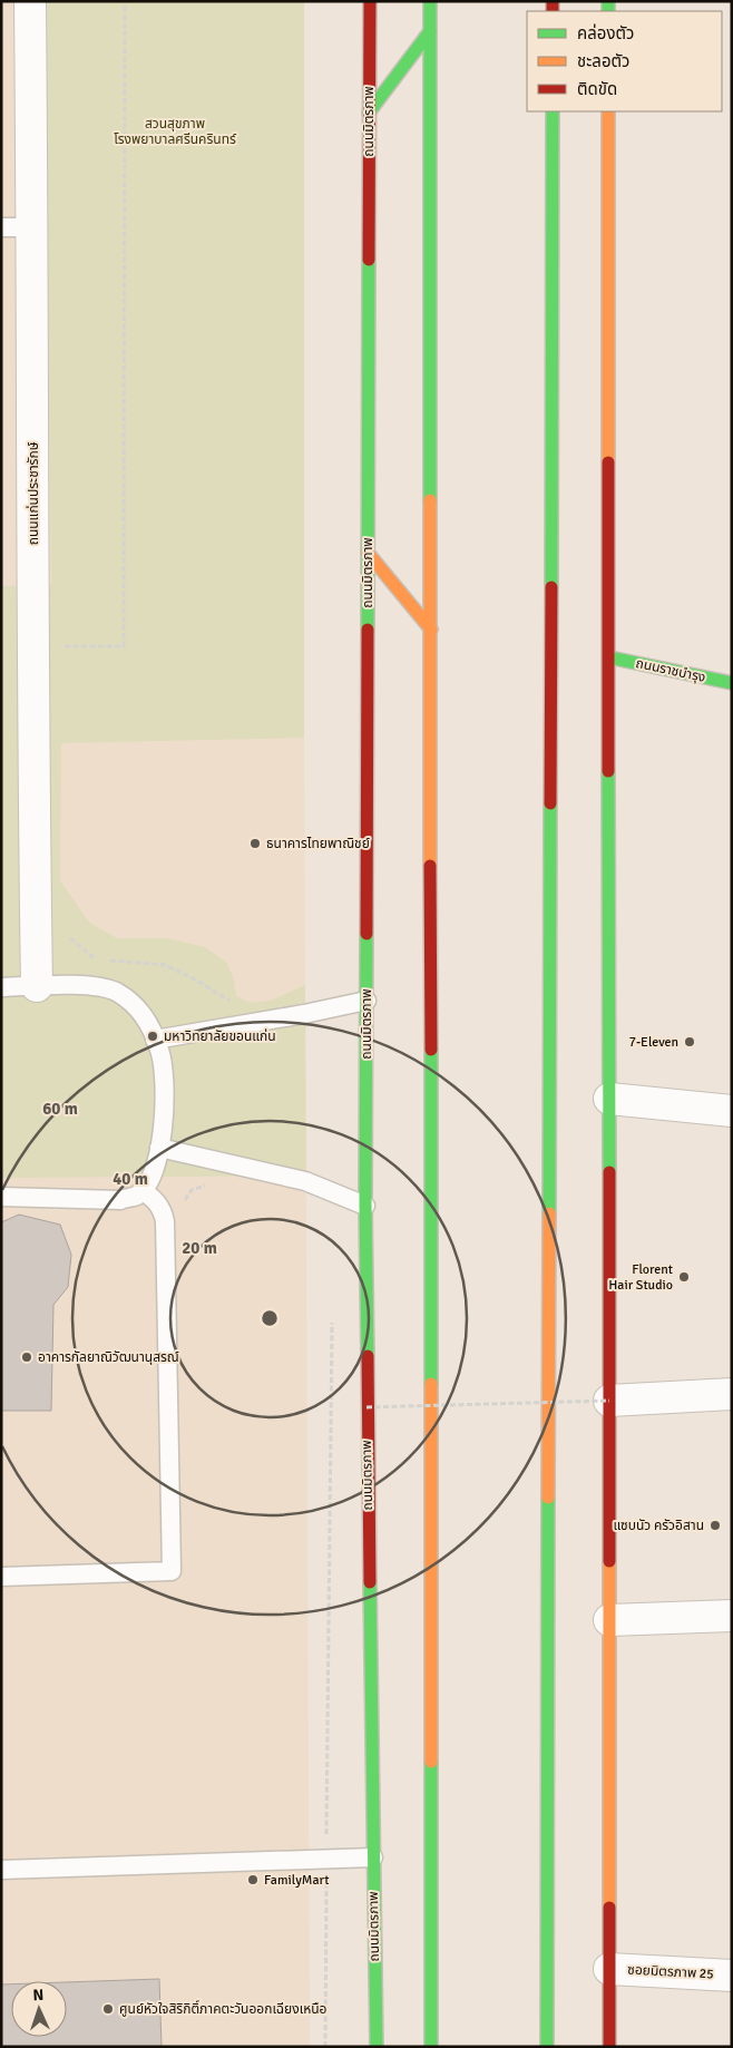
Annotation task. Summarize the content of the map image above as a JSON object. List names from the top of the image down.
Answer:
{
  "streets": {
    "main road": ["ถนนมิตรภาพ", "ถนนราชบำรุง"],
    "street": ["ถนนแก่นประชารักษ์", "ซอยมิตรภาพ 25"]
  },
  "parks": ["สวนสุขภาพ โรงพยาบาลศรีนครินทร์"],
  "places": [
    "ธนาคารไทยพาณิชย์",
    "มหาวิทยาลัยขอนแก่น",
    "7-Eleven",
    "Florent Hair Studio",
    "อาคารกัลยาณิวัฒนานุสรณ์",
    "แซบนัว ครัวอิสาน",
    "FamilyMart",
    "ศูนย์หัวใจสิริกิติ์ภาคตะวันออกเฉียงเหนือ"
  ],
  "legend": ["คล่องตัว", "ชะลอตัว", "ติดขัด"],
  "north": "top",
  "rings": ["60 m", "40 m", "20 m"]
}
